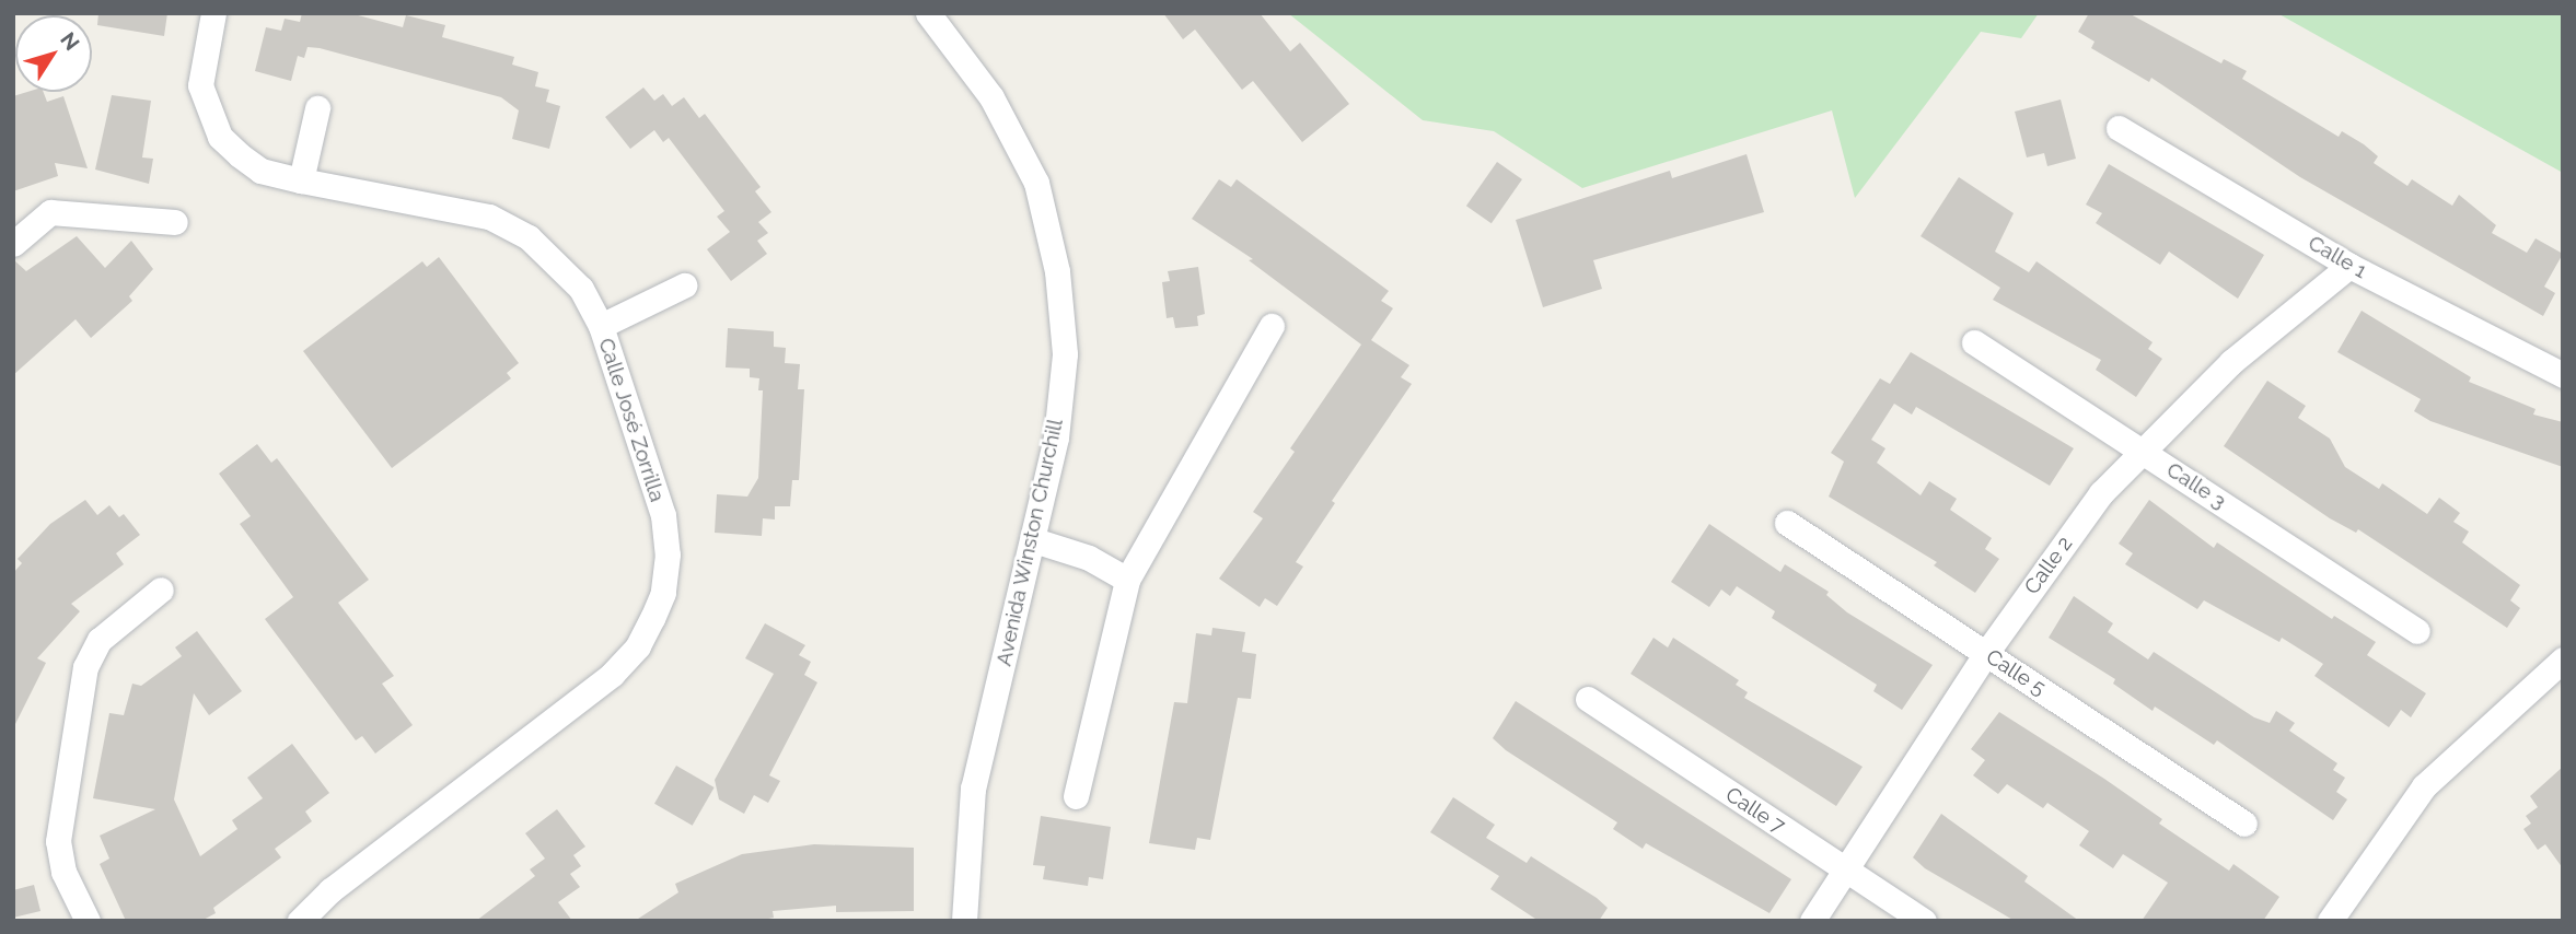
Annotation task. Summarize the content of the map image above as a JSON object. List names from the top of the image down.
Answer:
{
  "streets": {
    "street": [
      "Calle 1",
      "Calle José Zorrilla",
      "Calle 3",
      "Avenida Winston Churchill",
      "Calle 2",
      "Calle 5",
      "Calle 7"
    ]
  },
  "crossings": [
    ["Calle 1", "Calle 2"],
    ["Calle 3", "Calle 2"],
    ["Calle 2", "Calle 5"],
    ["Calle 2", "Calle 7"]
  ],
  "north": "top right"
}
